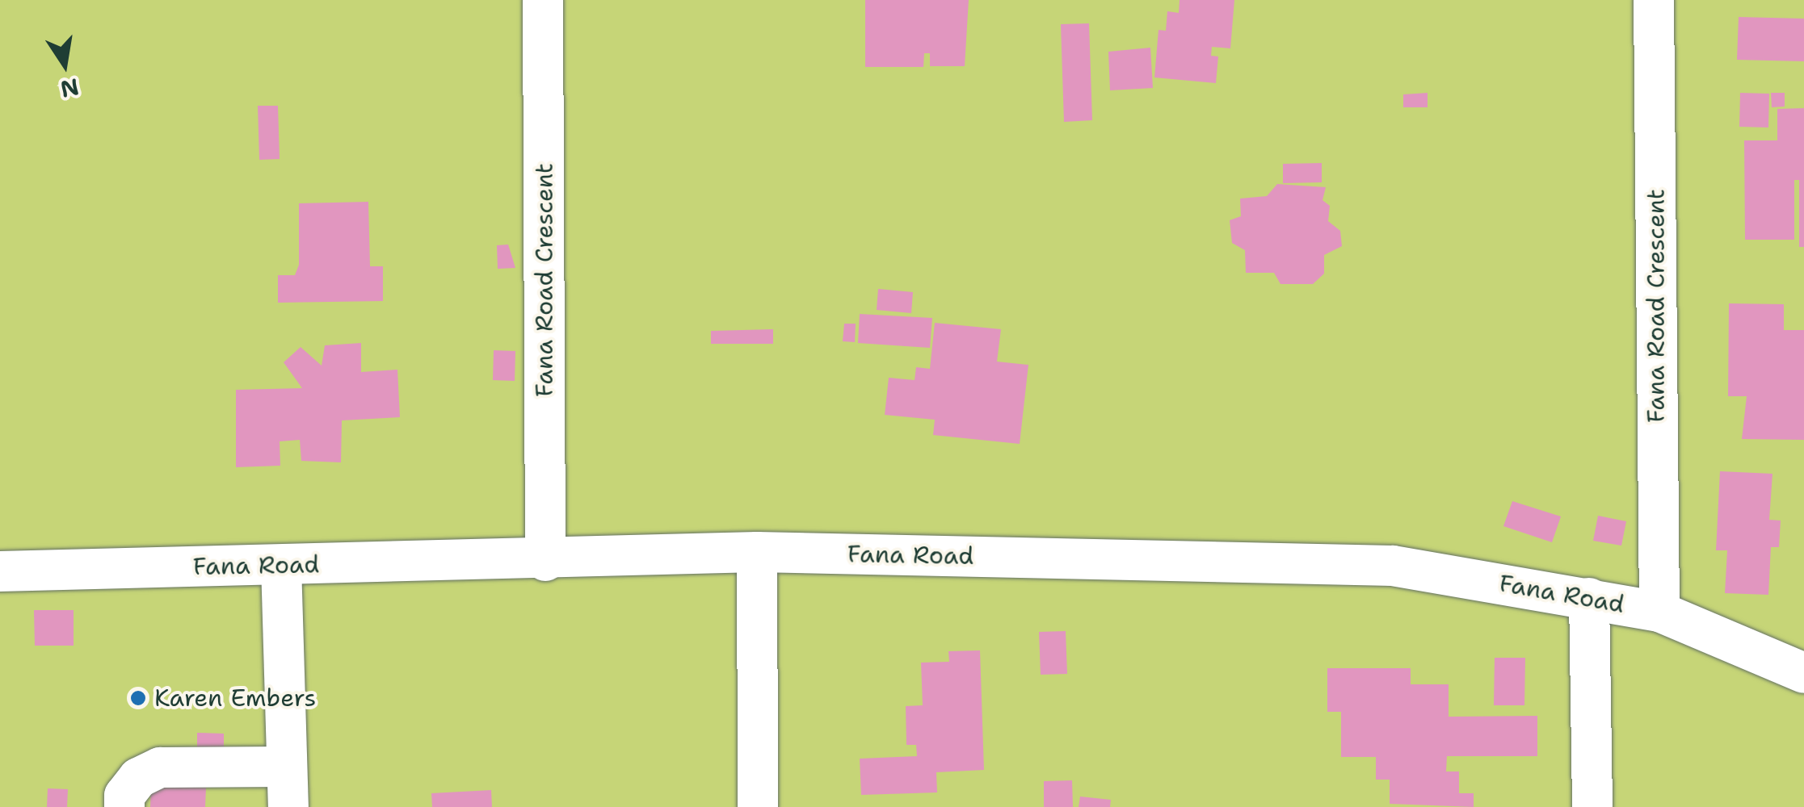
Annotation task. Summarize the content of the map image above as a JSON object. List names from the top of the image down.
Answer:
{
  "streets": {
    "street": ["Fana Road Crescent", "Fana Road"]
  },
  "crossings": [
    ["Fana Road Crescent", "Fana Road"]
  ],
  "places": ["Karen Embers"],
  "north": "bottom"
}
